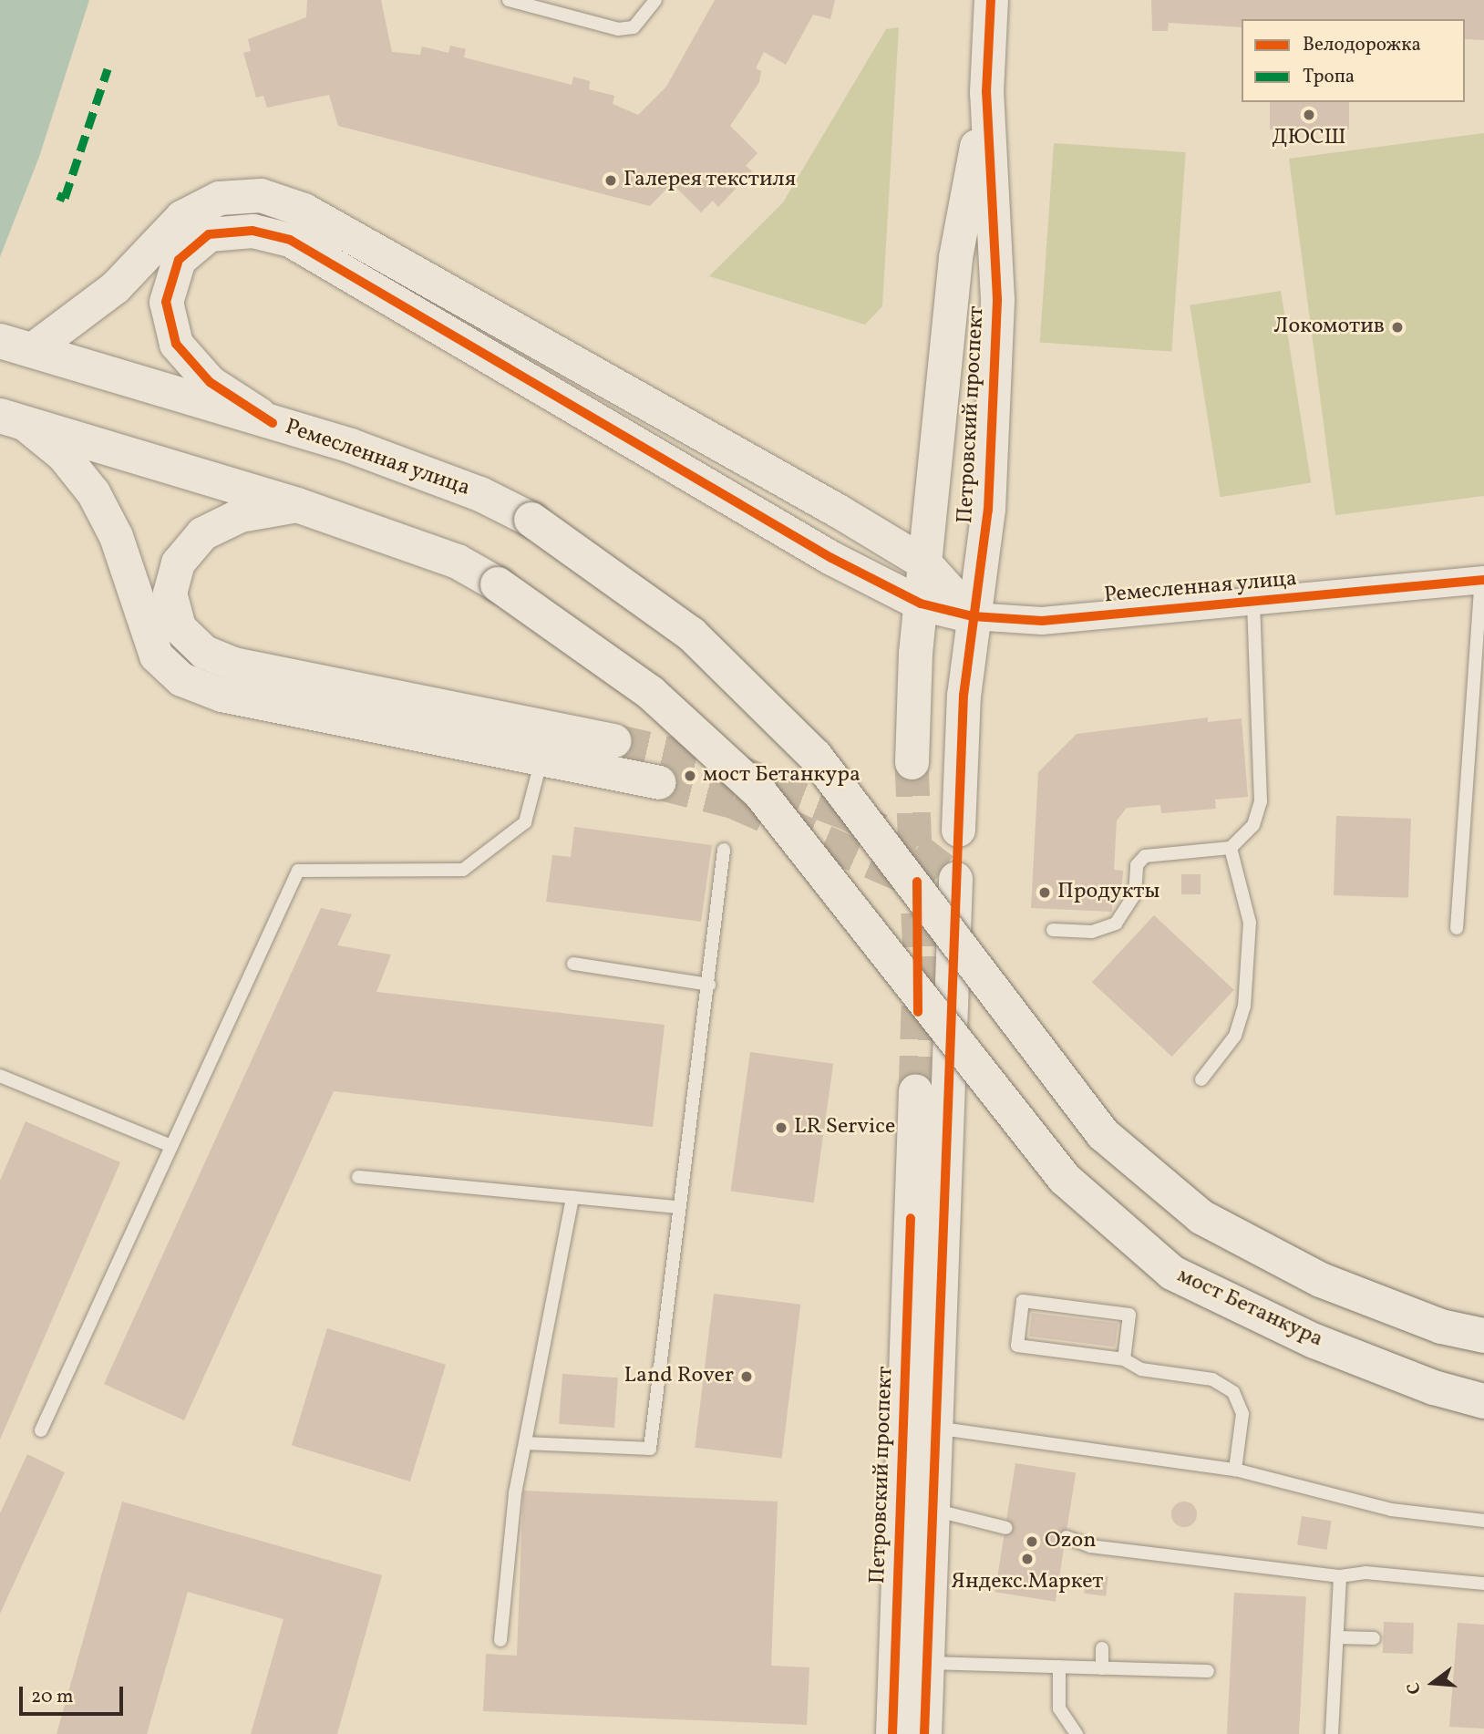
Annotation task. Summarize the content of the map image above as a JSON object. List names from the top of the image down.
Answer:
{
  "streets": {
    "main road": ["Ремесленная улица", "мост Бетанкура"],
    "street": ["Петровский проспект"]
  },
  "crossings": [
    ["Петровский проспект", "Ремесленная улица"]
  ],
  "places": [
    "ДЮСШ",
    "Галерея текстиля",
    "Локомотив",
    "мост Бетанкура",
    "Продукты",
    "LR Service",
    "Land Rover",
    "Ozon",
    "Яндекс.Маркет"
  ],
  "legend": ["Велодорожка", "Тропа"],
  "scale_bar": "20 m",
  "north": "left"
}
